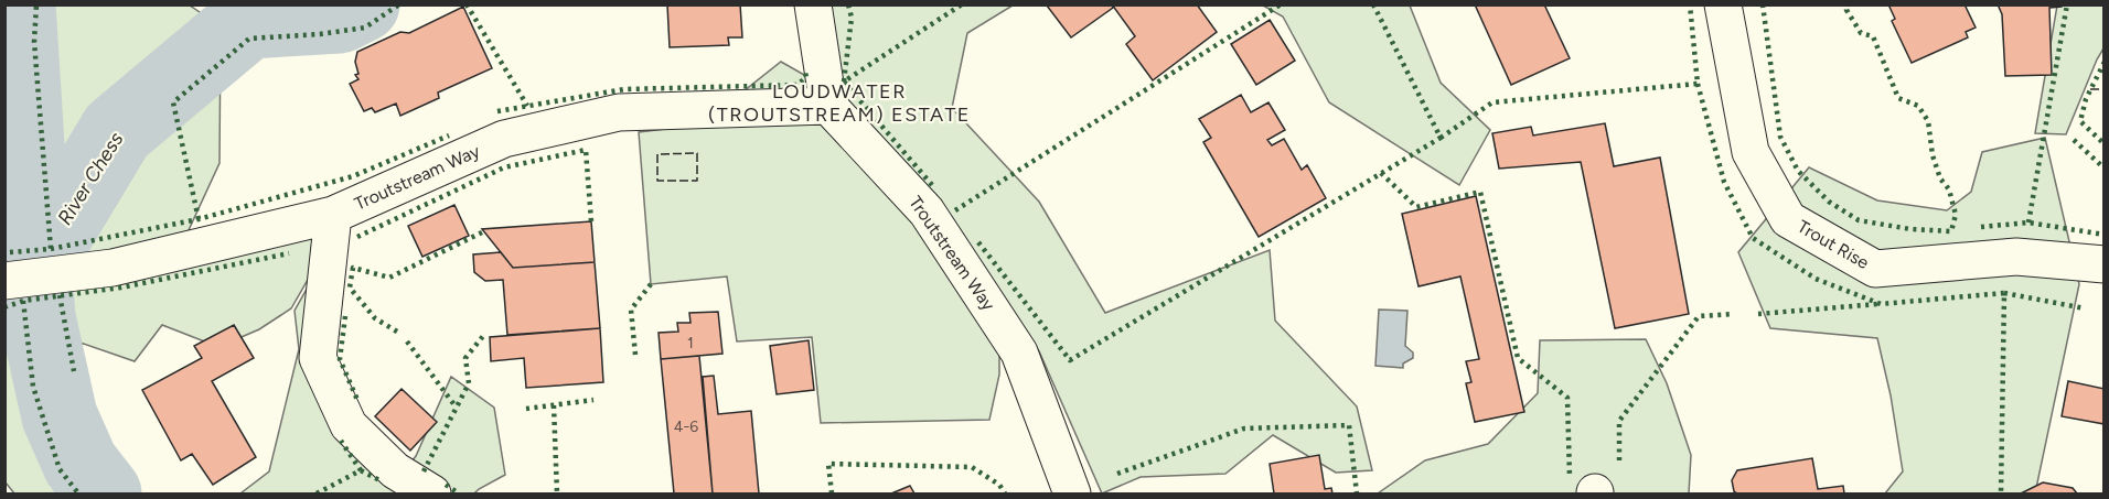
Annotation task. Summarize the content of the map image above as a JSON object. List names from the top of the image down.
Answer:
{
  "streets": {
    "street": ["Troutstream Way", "Trout Rise"]
  },
  "districts": ["LOUDWATER (TROUTSTREAM) ESTATE"],
  "water": ["River Chess"],
  "house_numbers": ["1", "4-6"]
}
